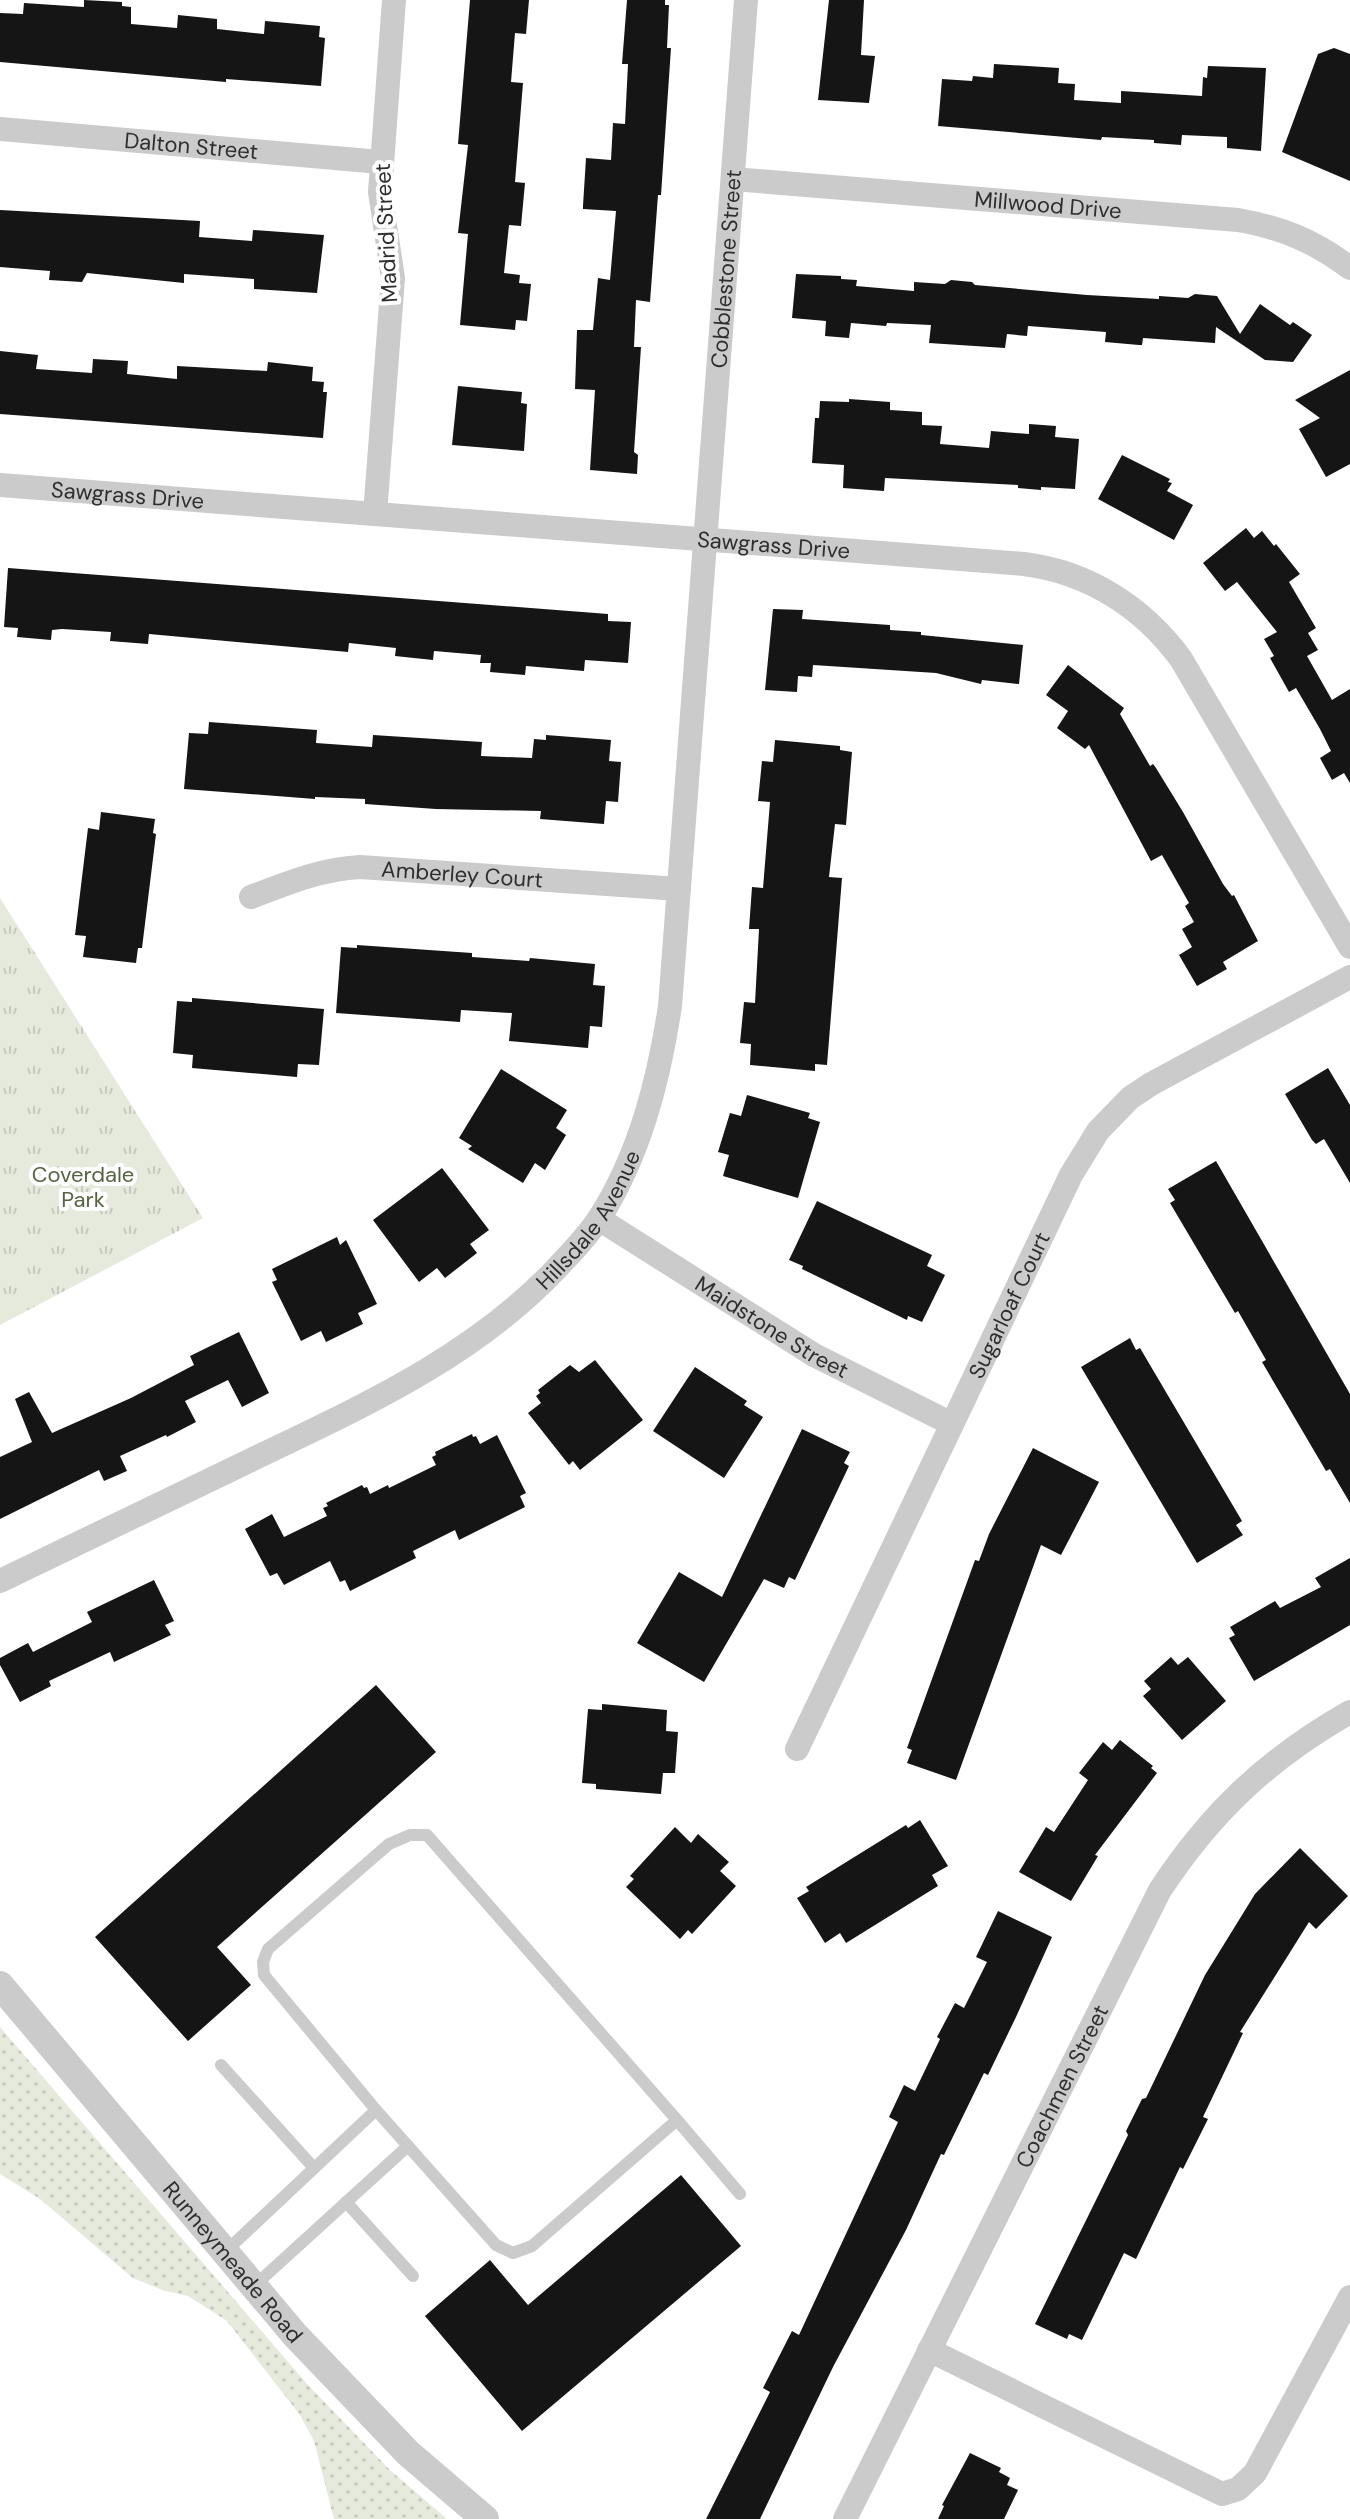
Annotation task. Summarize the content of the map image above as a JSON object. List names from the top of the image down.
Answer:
{
  "streets": {
    "street": [
      "Dalton Street",
      "Millwood Drive",
      "Madrid Street",
      "Cobblestone Street",
      "Sawgrass Drive",
      "Amberley Court",
      "Hillsdale Avenue",
      "Sugarloaf Court",
      "Maidstone Street",
      "Coachmen Street",
      "Runneymeade Road"
    ]
  },
  "crossings": [
    ["Dalton Street", "Madrid Street"],
    ["Millwood Drive", "Cobblestone Street"],
    ["Madrid Street", "Sawgrass Drive"],
    ["Cobblestone Street", "Sawgrass Drive"],
    ["Cobblestone Street", "Hillsdale Avenue"],
    ["Sawgrass Drive", "Hillsdale Avenue"],
    ["Amberley Court", "Hillsdale Avenue"],
    ["Hillsdale Avenue", "Maidstone Street"],
    ["Sugarloaf Court", "Maidstone Street"]
  ],
  "parks": ["Coverdale Park"]
}
